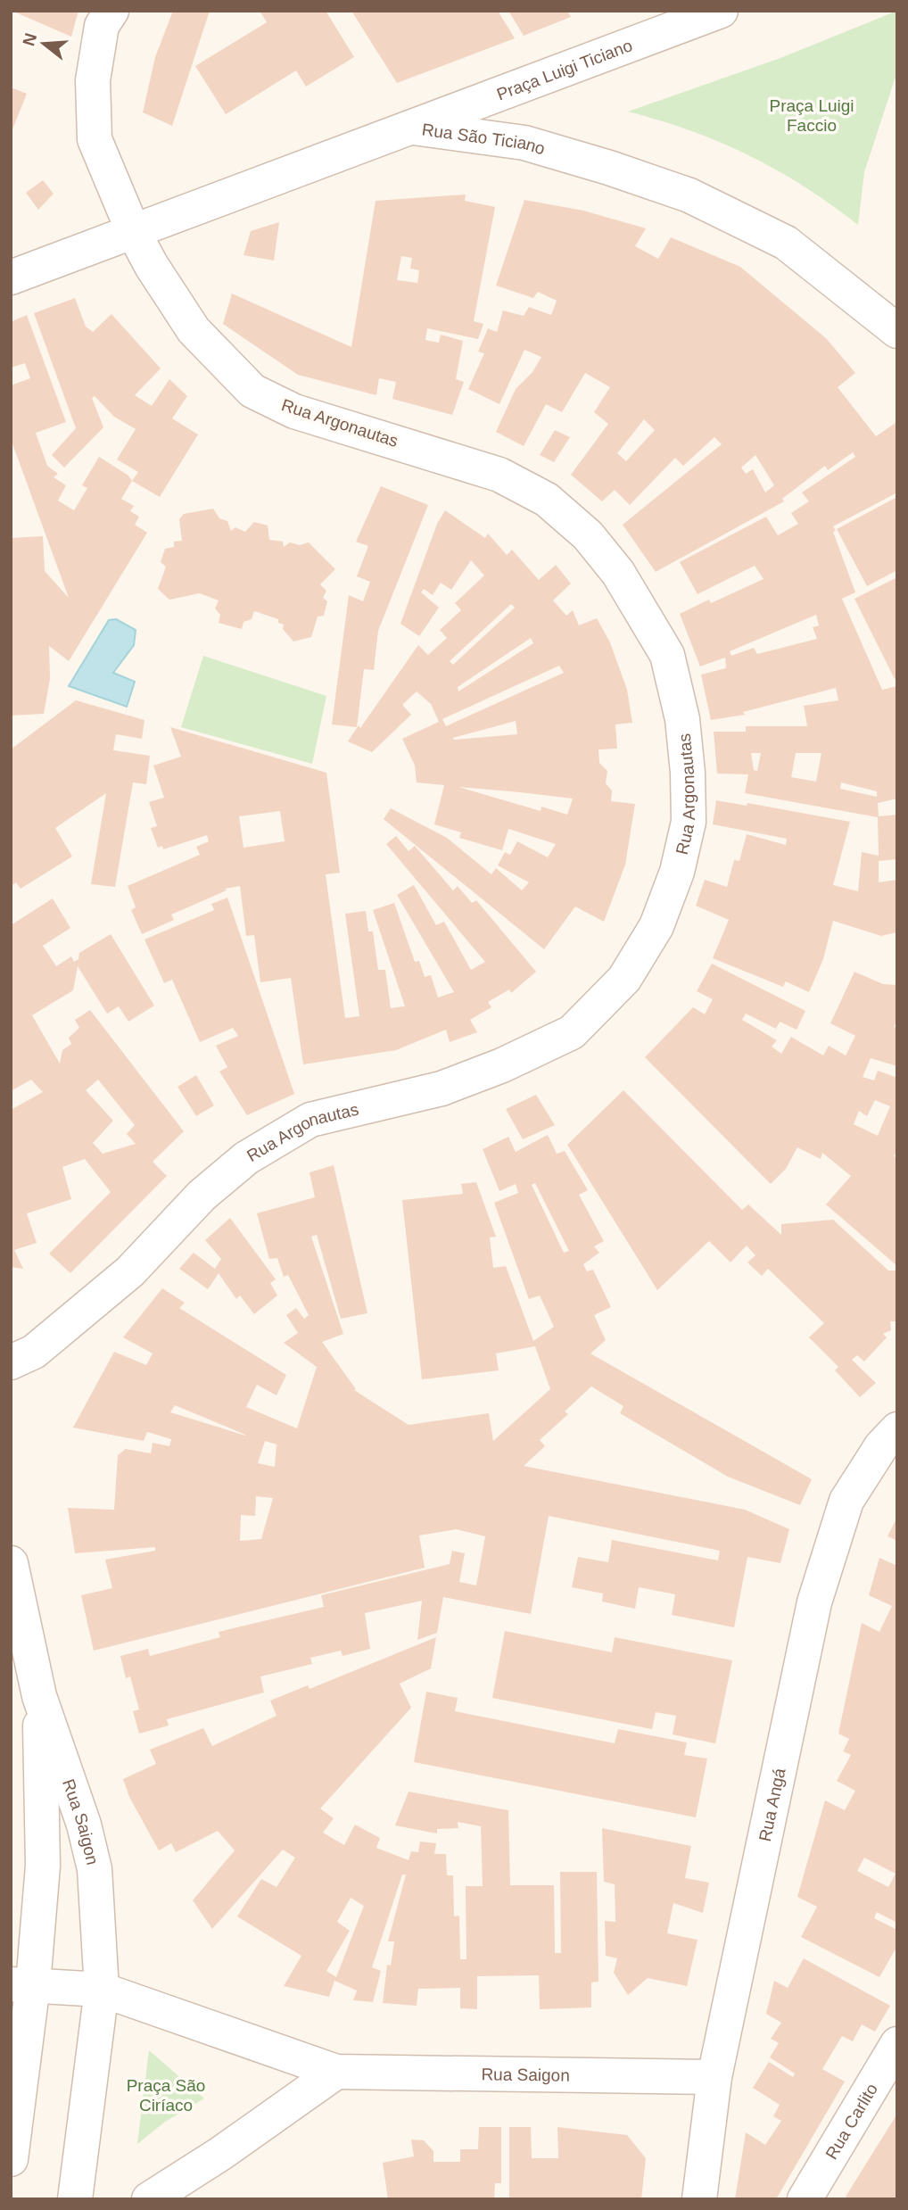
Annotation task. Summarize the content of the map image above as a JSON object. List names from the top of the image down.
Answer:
{
  "streets": {
    "street": [
      "Praça Luigi Ticiano",
      "Rua São Ticiano",
      "Rua Argonautas",
      "Rua Angá",
      "Rua Saigon",
      "Rua Carlito"
    ]
  },
  "crossings": [
    ["Praça Luigi Ticiano", "Rua São Ticiano"],
    ["Rua São Ticiano", "Rua Argonautas"],
    ["Rua Angá", "Rua Saigon"]
  ],
  "parks": ["Praça Luigi Faccio", "Praça São Ciríaco"],
  "north": "left"
}
